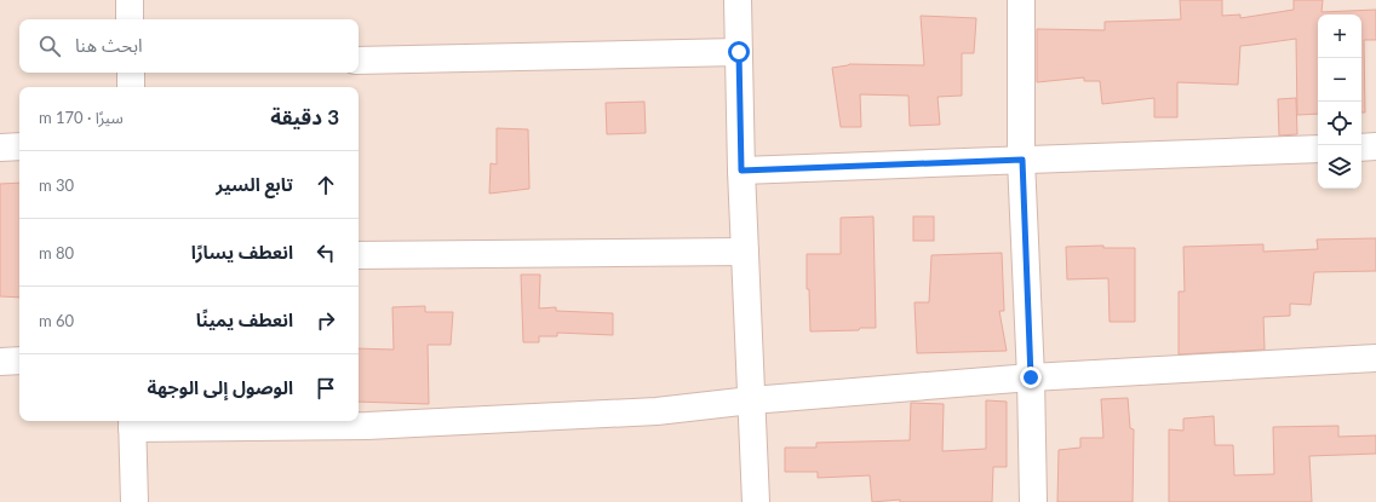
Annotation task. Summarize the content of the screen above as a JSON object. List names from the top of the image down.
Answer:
{
  "page": {
    "map_buttons": ["+", "−"],
    "search": "ابحث هنا",
    "heading": ["3 دقيقة", "سيرًا · 170 m"],
    "list": [
      ["تابع السير", "30 m"],
      ["انعطف يسارًا", "80 m"],
      ["انعطف يمينًا", "60 m"],
      "الوصول إلى الوجهة"
    ]
  }
}
